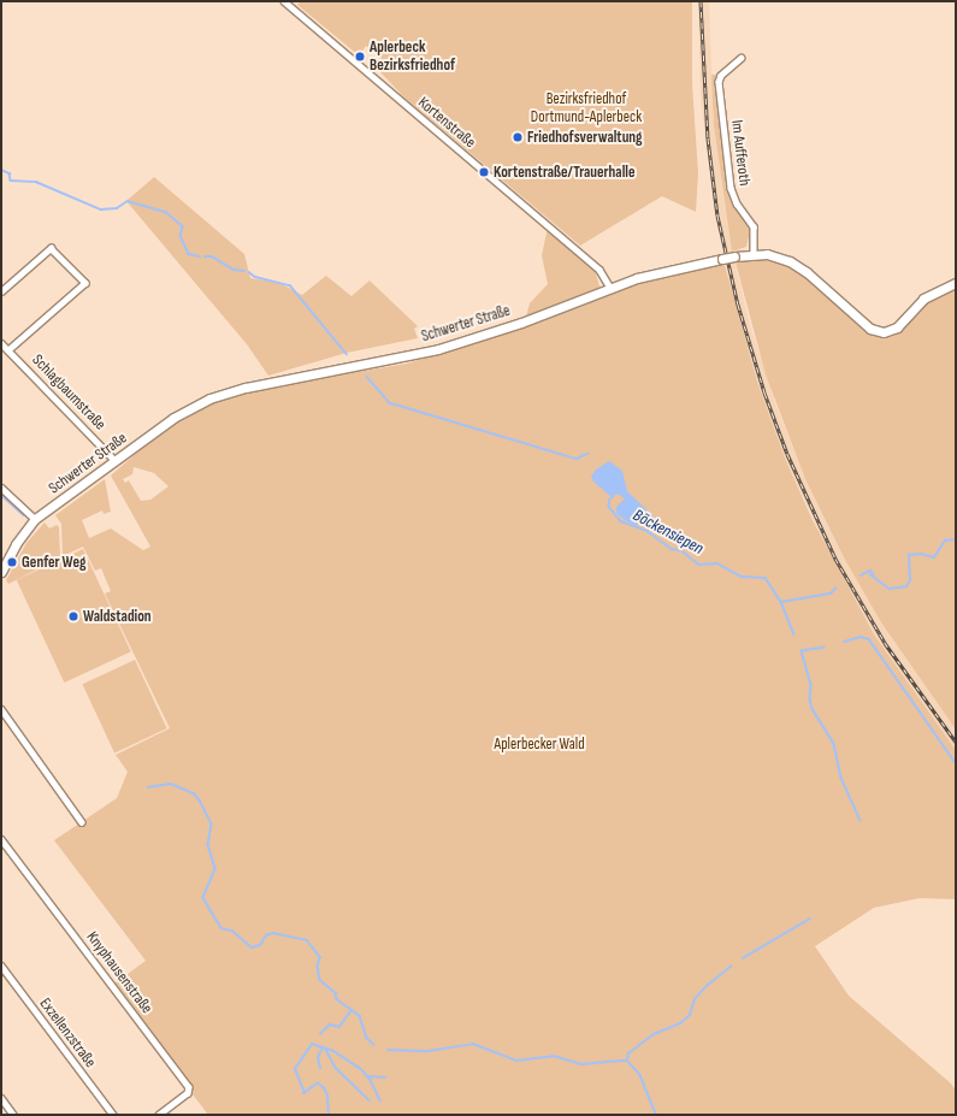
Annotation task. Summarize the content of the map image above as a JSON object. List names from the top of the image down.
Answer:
{
  "streets": {
    "street": [
      "Kortenstraße",
      "Im Aufferoth",
      "Schwerter Straße",
      "Schlagbaumstraße",
      "Knyphausenstraße",
      "Exzellenzstraße"
    ]
  },
  "crossings": [
    ["Kortenstraße", "Schwerter Straße"],
    ["Im Aufferoth", "Schwerter Straße"],
    ["Schwerter Straße", "Schlagbaumstraße"]
  ],
  "water": ["Böckensiepen"],
  "parks": ["Bezirksfriedhof Dortmund-Aplerbeck", "Aplerbecker Wald"],
  "places": [
    "Aplerbeck Bezirksfriedhof",
    "Friedhofsverwaltung",
    "Kortenstraße/Trauerhalle",
    "Genfer Weg",
    "Waldstadion"
  ]
}
